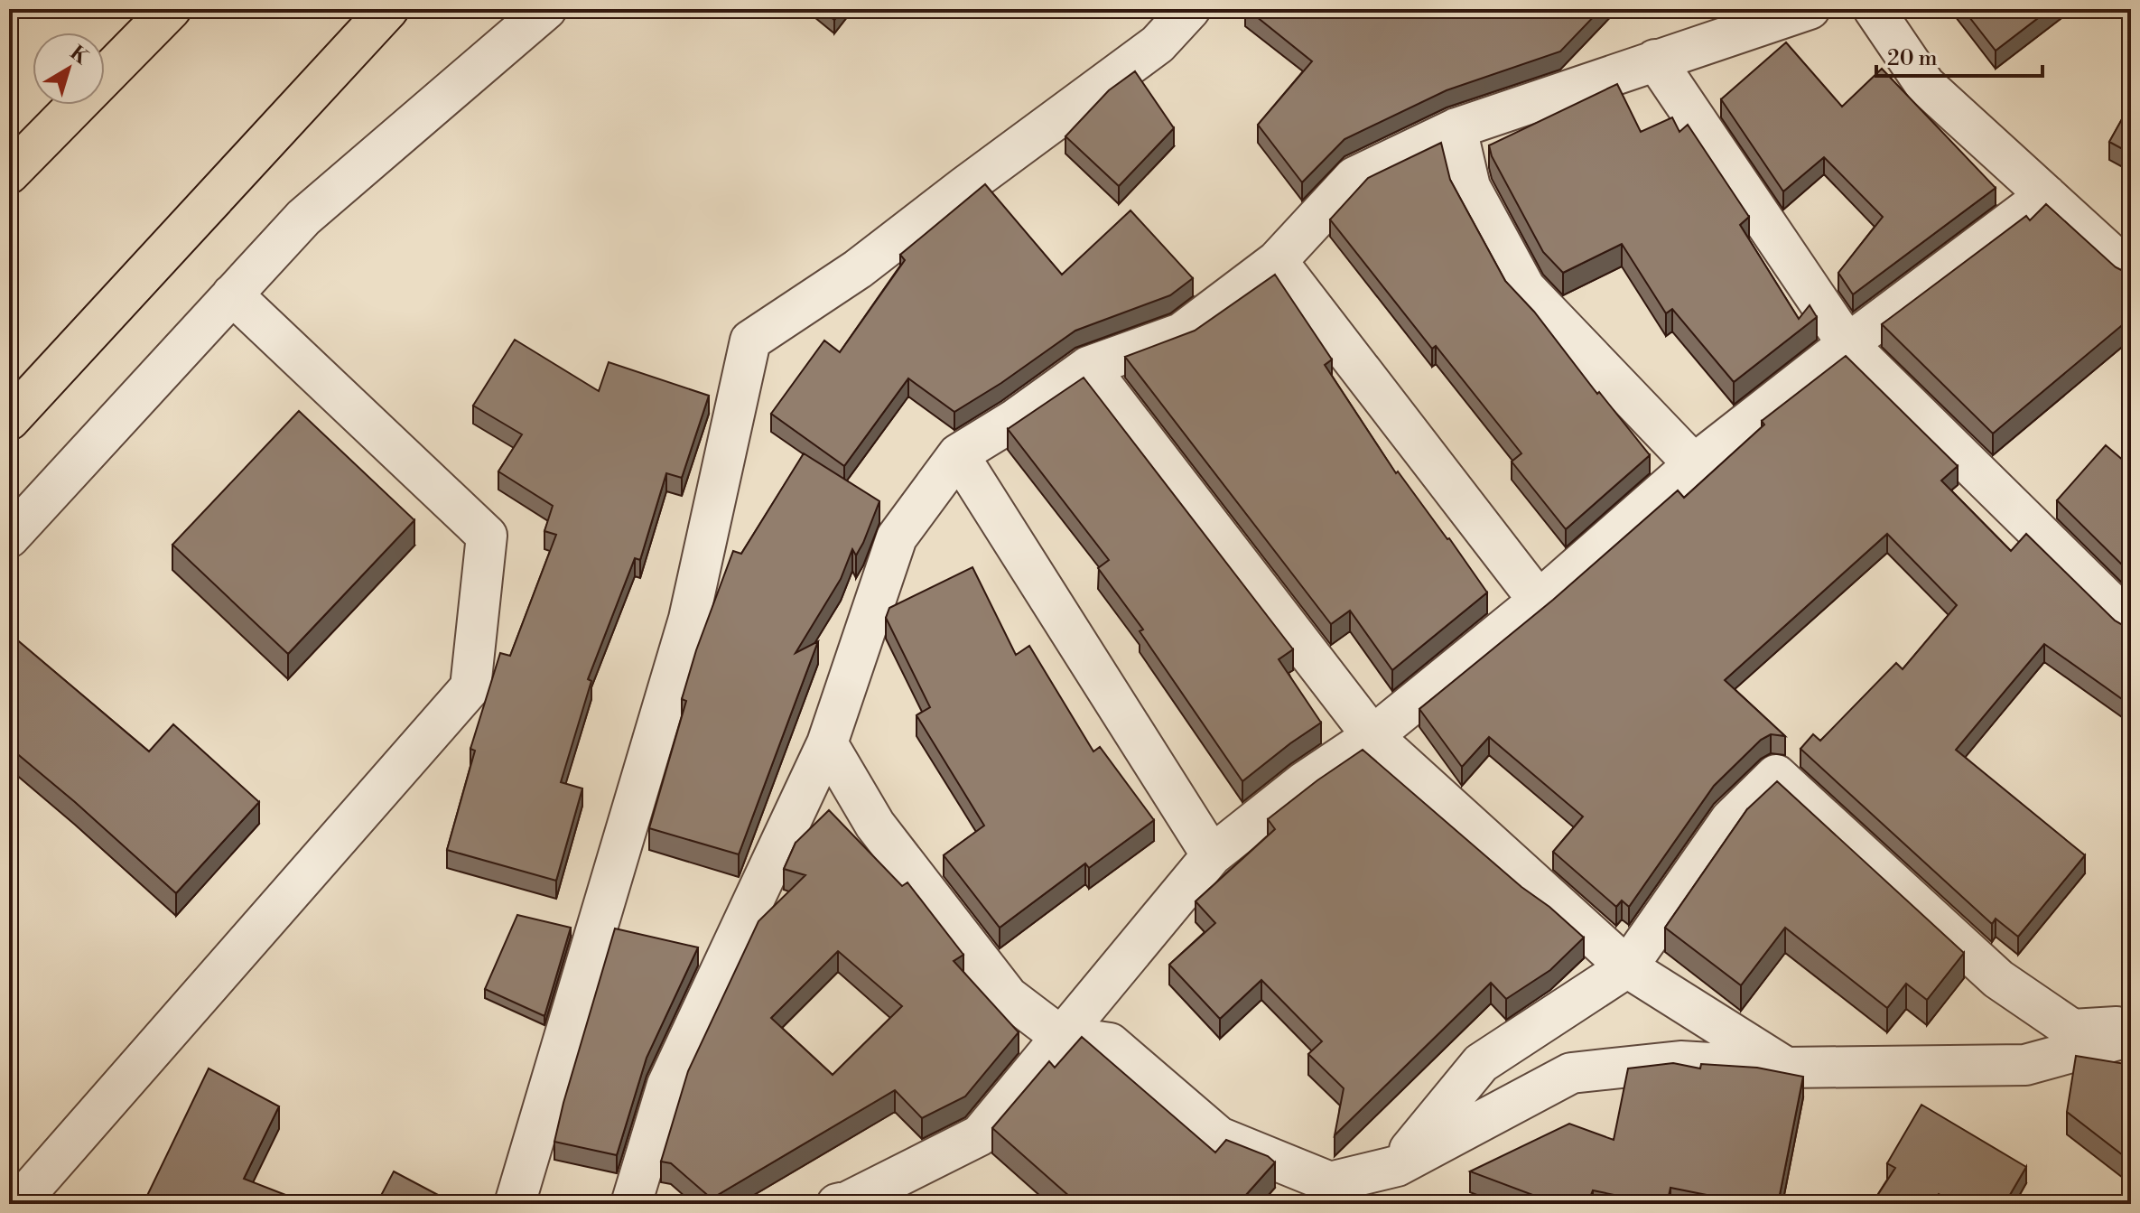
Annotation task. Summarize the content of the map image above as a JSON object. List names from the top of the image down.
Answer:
{
  "scale_bar": "20 m",
  "north": "top right"
}
